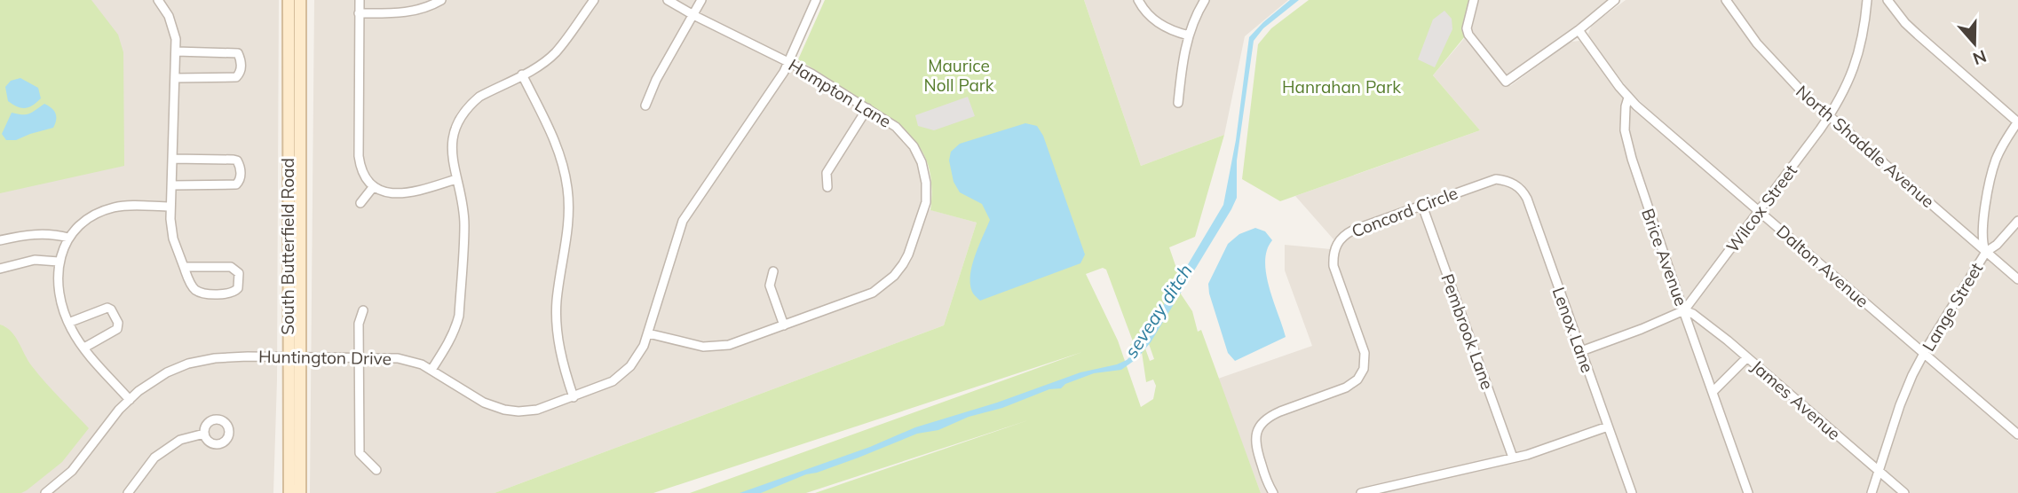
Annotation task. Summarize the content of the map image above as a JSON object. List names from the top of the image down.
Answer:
{
  "streets": {
    "main road": ["South Butterfield Road"],
    "street": [
      "Hampton Lane",
      "North Shaddle Avenue",
      "Wilcox Street",
      "Concord Circle",
      "Brice Avenue",
      "Dalton Avenue",
      "Lange Street",
      "Lenox Lane",
      "Pembrook Lane",
      "Huntington Drive",
      "James Avenue"
    ]
  },
  "crossings": [
    ["Hampton Lane", "Huntington Drive"],
    ["North Shaddle Avenue", "Wilcox Street"],
    ["North Shaddle Avenue", "Lange Street"],
    ["Wilcox Street", "Brice Avenue"],
    ["Wilcox Street", "Dalton Avenue"],
    ["Wilcox Street", "James Avenue"],
    ["Concord Circle", "Lenox Lane"],
    ["Concord Circle", "Pembrook Lane"],
    ["South Butterfield Road", "Huntington Drive"],
    ["Brice Avenue", "Dalton Avenue"],
    ["Brice Avenue", "James Avenue"],
    ["Dalton Avenue", "Lange Street"],
    ["Lange Street", "James Avenue"]
  ],
  "water": ["seveay ditch"],
  "parks": ["Maurice Noll Park", "Hanrahan Park"],
  "north": "bottom"
}
